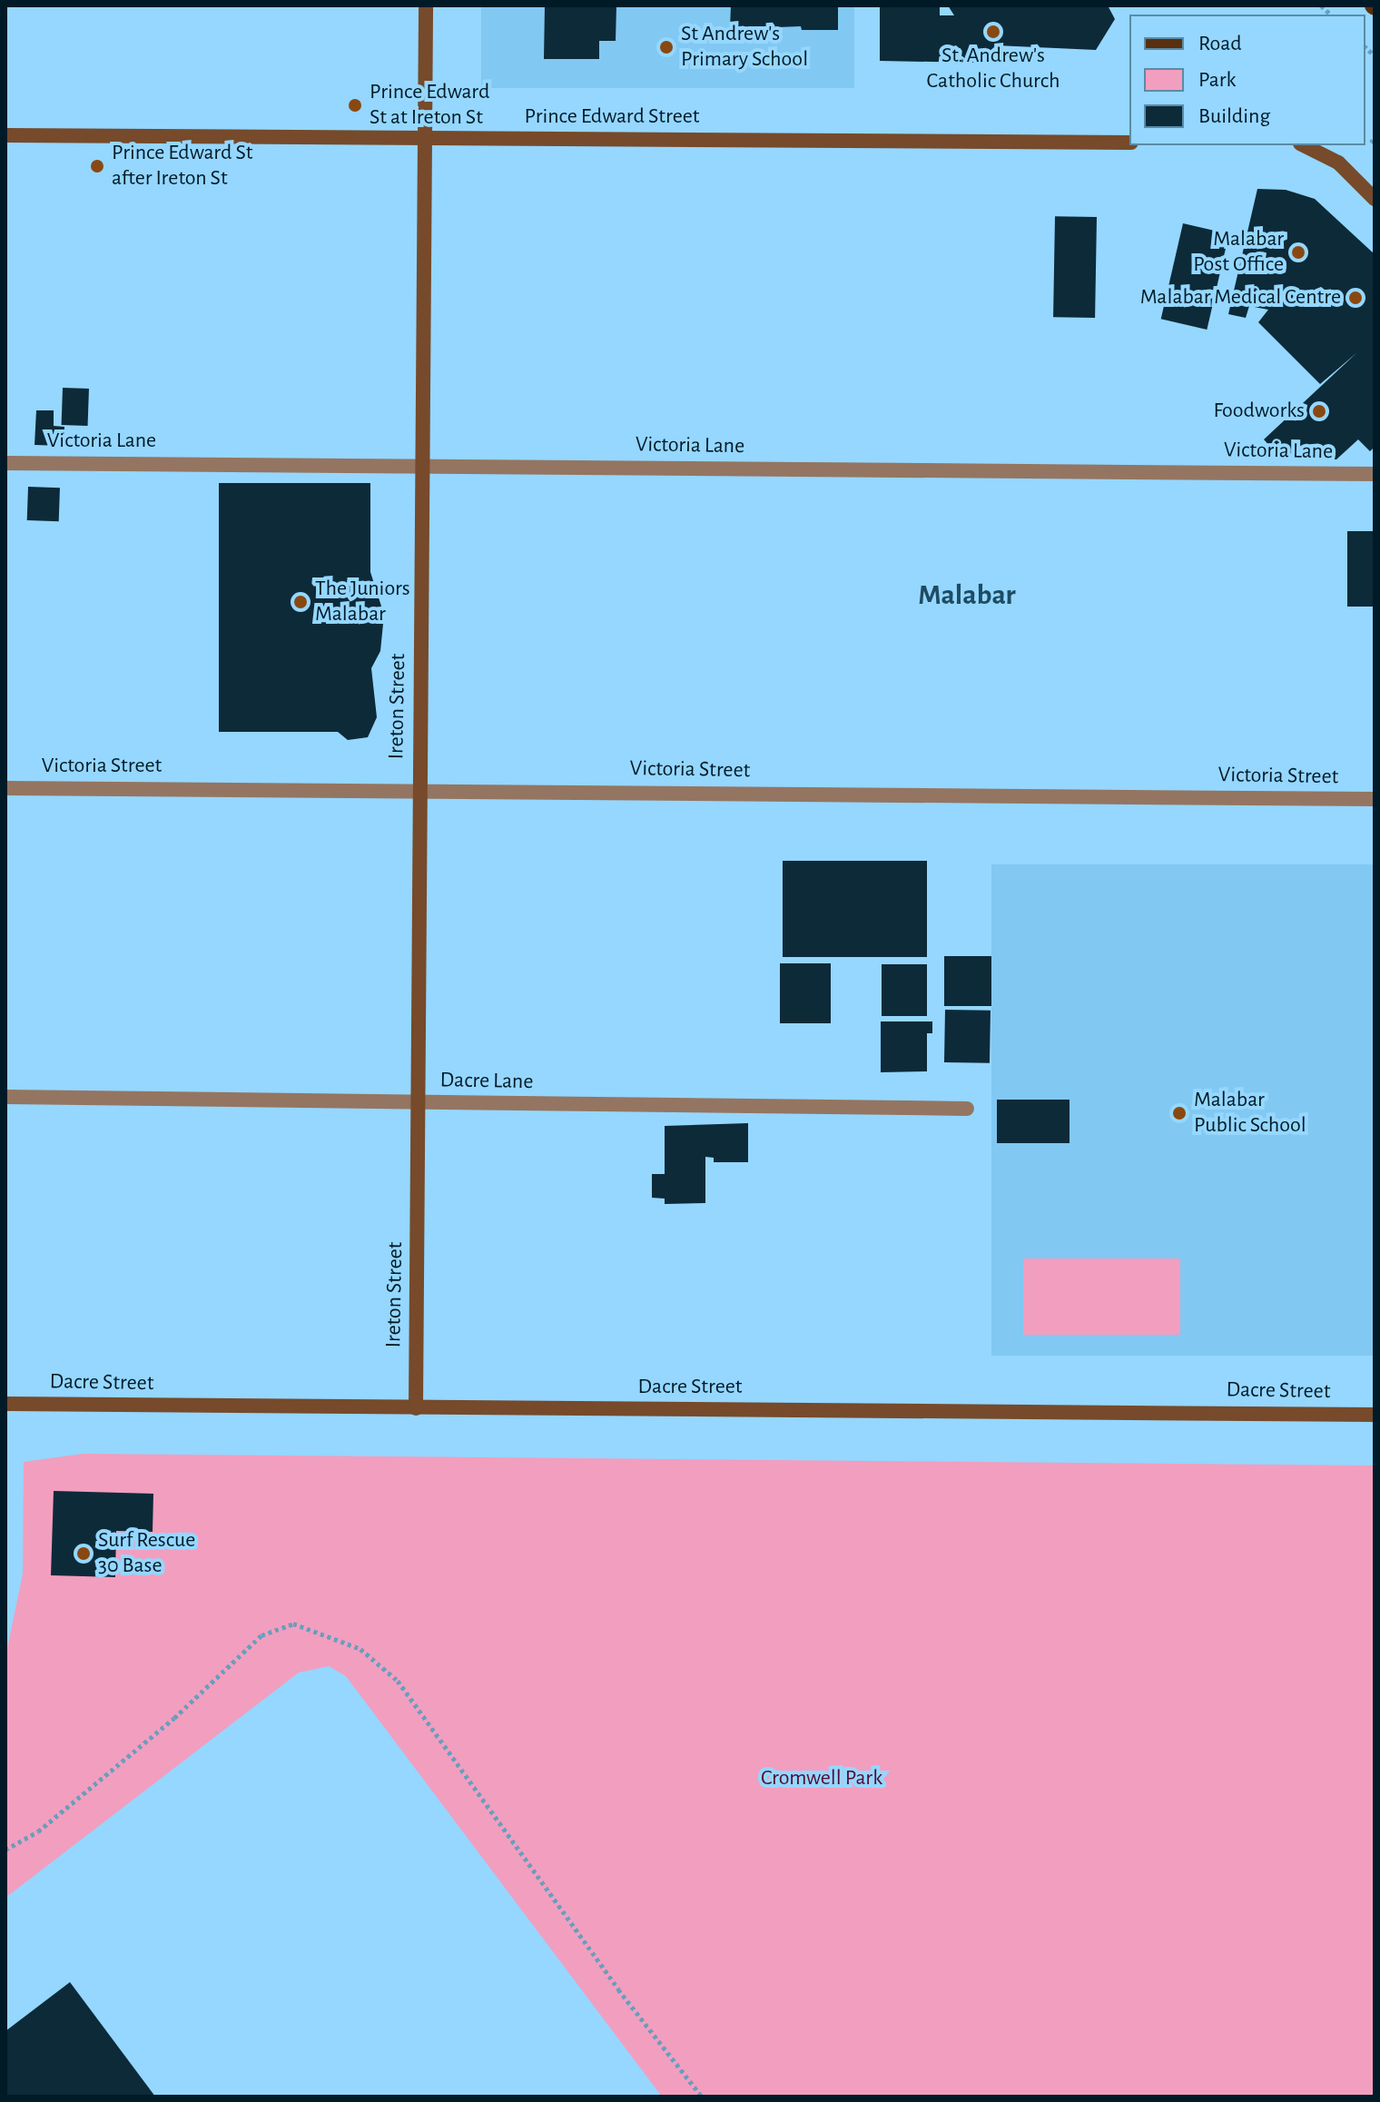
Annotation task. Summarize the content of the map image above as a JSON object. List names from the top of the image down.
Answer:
{
  "streets": {
    "street": [
      "Prince Edward Street",
      "Victoria Lane",
      "Ireton Street",
      "Victoria Street",
      "Dacre Lane",
      "Dacre Street"
    ]
  },
  "crossings": [
    ["Prince Edward Street", "Ireton Street"],
    ["Victoria Lane", "Ireton Street"],
    ["Ireton Street", "Victoria Street"],
    ["Ireton Street", "Dacre Lane"],
    ["Ireton Street", "Dacre Street"]
  ],
  "districts": ["Malabar"],
  "parks": ["Cromwell Park"],
  "places": [
    "St. Andrew's Catholic Church",
    "St Andrew's Primary School",
    "Prince Edward St at Ireton St",
    "Prince Edward St after Ireton St",
    "Malabar Post Office",
    "Malabar Medical Centre",
    "Foodworks",
    "The Juniors Malabar",
    "Malabar Public School",
    "Surf Rescue 30 Base"
  ],
  "legend": ["Road", "Park", "Building"]
}
